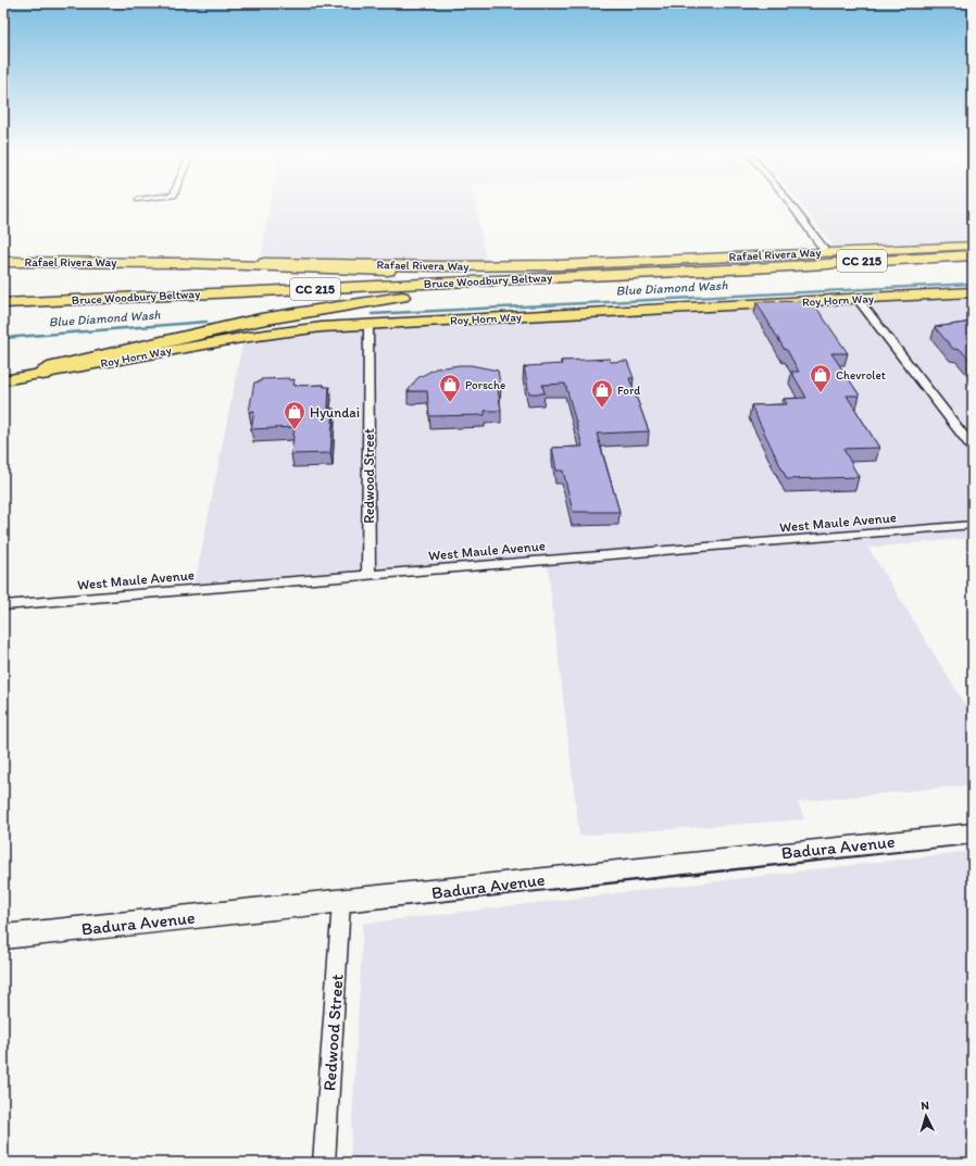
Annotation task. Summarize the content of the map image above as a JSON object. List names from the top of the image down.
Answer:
{
  "streets": {
    "highway": ["CC 215", "Bruce Woodbury Beltway"],
    "main road": ["Rafael Rivera Way", "Roy Horn Way", "Badura Avenue"],
    "street": ["Redwood Street", "West Maule Avenue"]
  },
  "crossings": [
    ["Roy Horn Way", "Redwood Street"],
    ["Redwood Street", "West Maule Avenue"],
    ["Redwood Street", "Badura Avenue"]
  ],
  "water": ["Blue Diamond Wash"],
  "places": {
    "shop": [
      "Chevrolet",
      "Porsche",
      "Ford",
      "Hyundai"
    ]
  },
  "north": "top"
}
